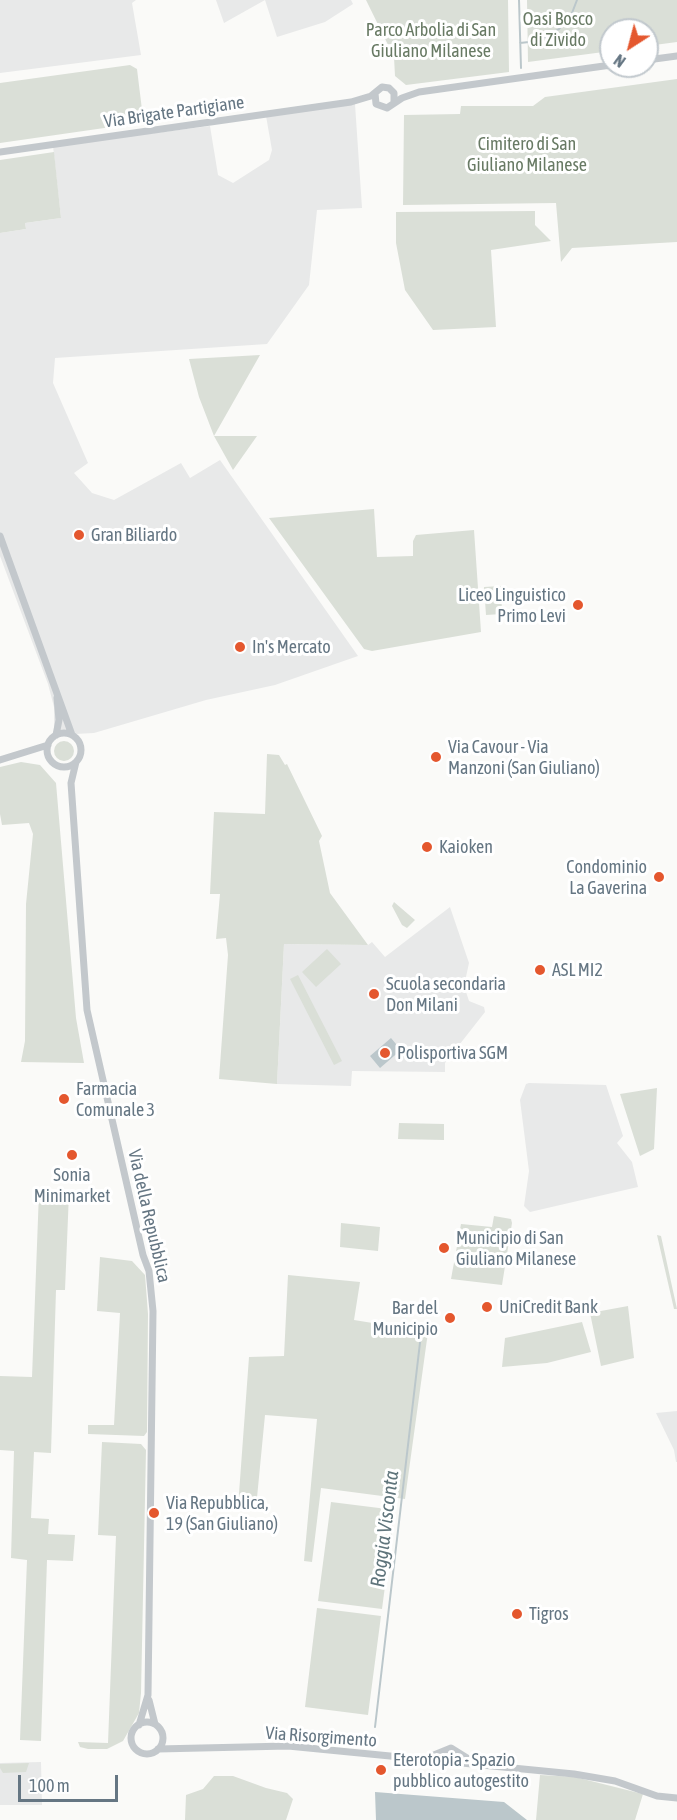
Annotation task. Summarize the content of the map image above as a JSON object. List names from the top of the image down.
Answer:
{
  "streets": {
    "street": ["Via Brigate Partigiane", "Via della Repubblica", "Via Risorgimento"]
  },
  "crossings": [
    ["Via della Repubblica", "Via Risorgimento"]
  ],
  "water": ["Roggia Visconta"],
  "parks": ["Oasi Bosco di Zivido", "Parco Arbolia di San Giuliano Milanese", "Cimitero di San Giuliano Milanese"],
  "places": [
    "Gran Biliardo",
    "Liceo Linguistico Primo Levi",
    "In's Mercato",
    "Via Cavour - Via Manzoni (San Giuliano)",
    "Kaioken",
    "Condominio La Gaverina",
    "ASL MI2",
    "Scuola secondaria Don Milani",
    "Polisportiva SGM",
    "Farmacia Comunale 3",
    "Sonia Minimarket",
    "Municipio di San Giuliano Milanese",
    "UniCredit Bank",
    "Bar del Municipio",
    "Via Repubblica, 19 (San Giuliano)",
    "Tigros",
    "Eterotopia - Spazio pubblico autogestito"
  ],
  "scale_bar": "100 m",
  "north": "bottom left"
}
